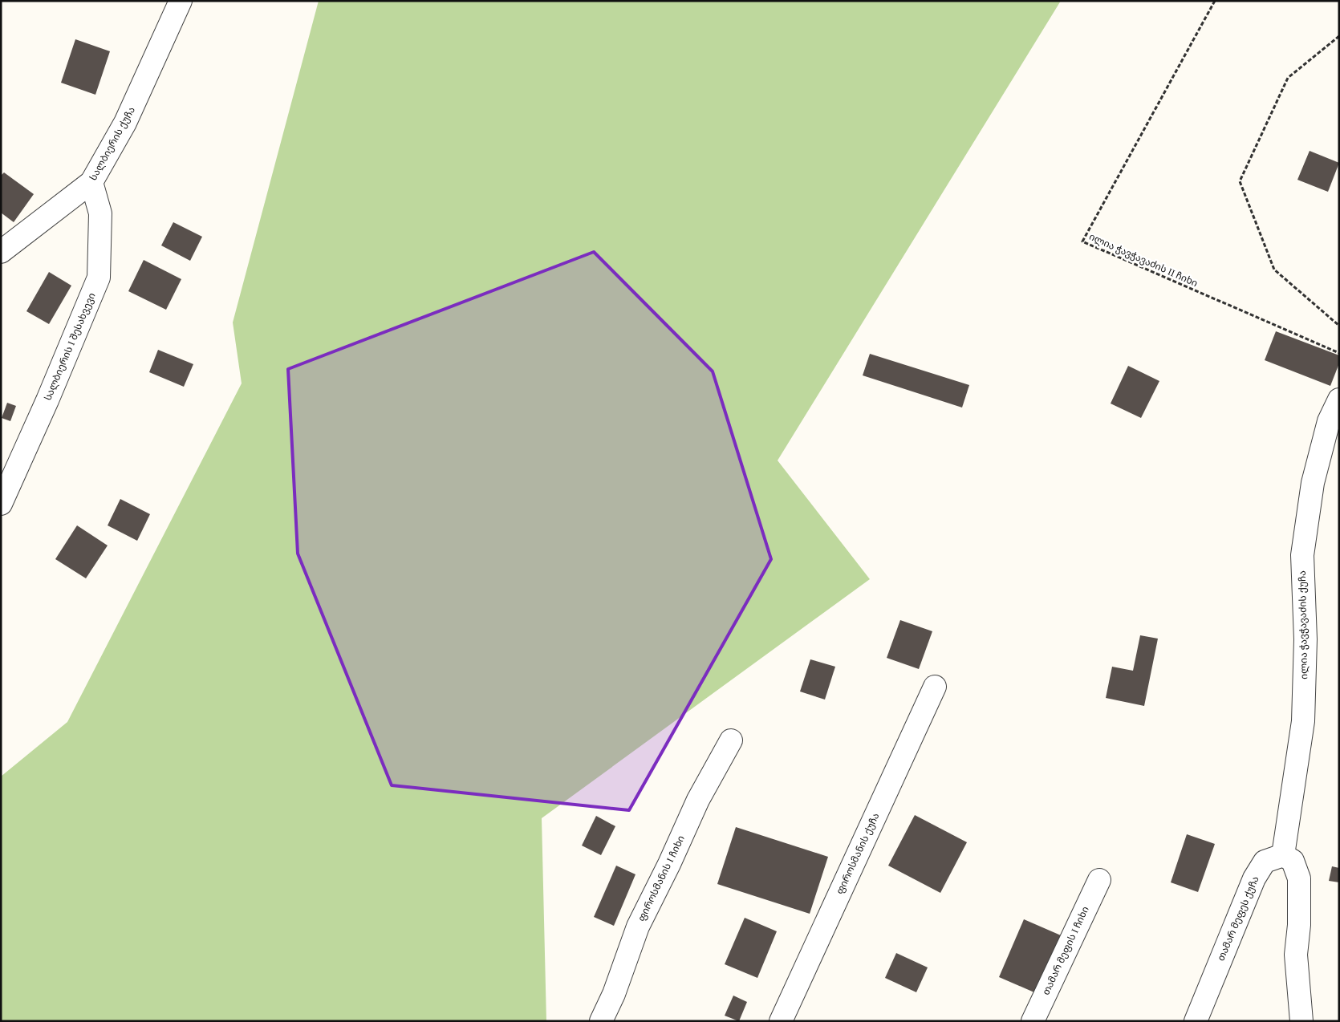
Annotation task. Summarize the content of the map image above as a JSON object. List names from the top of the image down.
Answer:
{
  "streets": {
    "street": [
      "სალბიერის ქუჩა",
      "სალბიერის I შესახვევი",
      "ილია ჭავჭავაძის ქუჩა",
      "ფიროსმანის ქუჩა",
      "ფიროსმანის I ჩიხი",
      "თამარ მეფეს ქუჩა",
      "თამარ მეფის I ჩიხი"
    ],
    "path": ["ილია ჭავჭავაძის II ჩიხი"]
  },
  "crossings": [
    ["სალბიერის ქუჩა", "სალბიერის I შესახვევი"],
    ["ილია ჭავჭავაძის ქუჩა", "თამარ მეფეს ქუჩა"]
  ]
}
